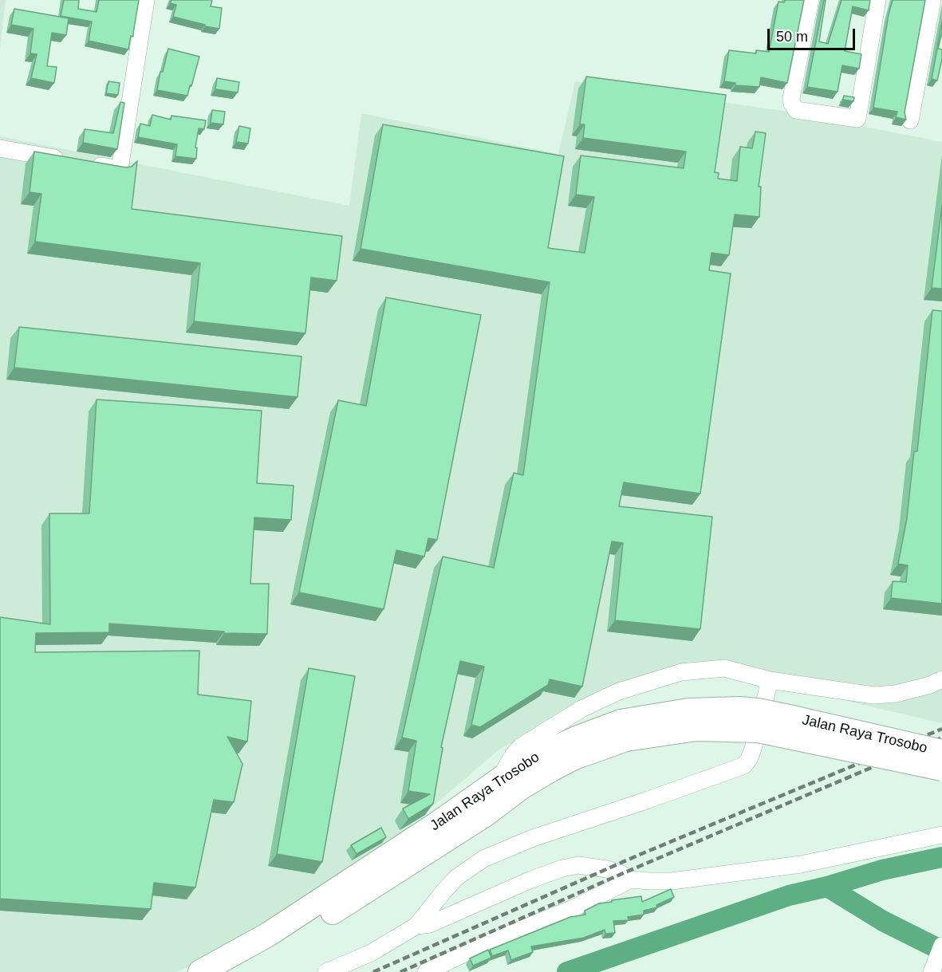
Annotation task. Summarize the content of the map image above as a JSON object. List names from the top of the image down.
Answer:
{
  "streets": {
    "highway": ["Jalan Raya Trosobo"]
  },
  "scale_bar": "50 m"
}
